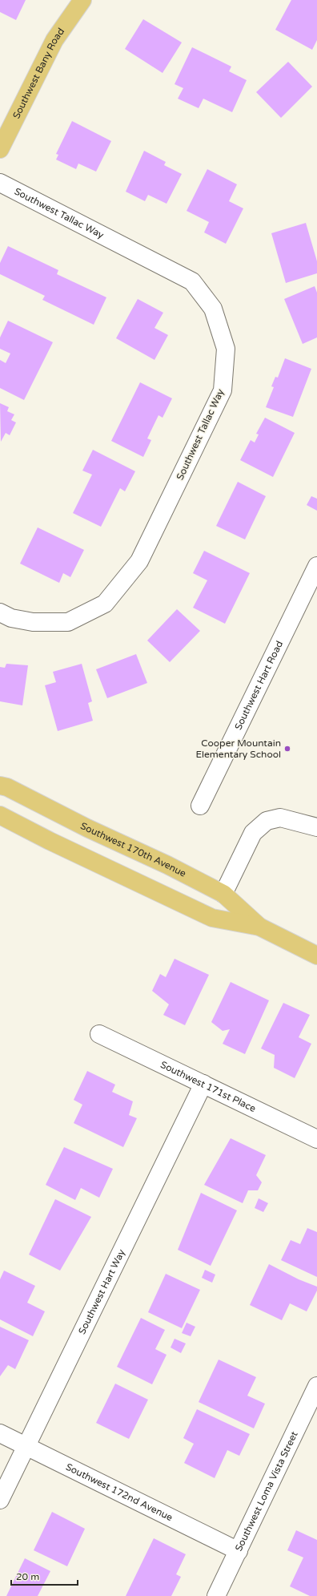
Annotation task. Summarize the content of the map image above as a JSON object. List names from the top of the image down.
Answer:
{
  "streets": {
    "main road": ["Southwest Bany Road", "Southwest 170th Avenue"],
    "street": [
      "Southwest Tallac Way",
      "Southwest Hart Road",
      "Southwest 171st Place",
      "Southwest Hart Way",
      "Southwest Loma Vista Street",
      "Southwest 172nd Avenue"
    ]
  },
  "crossings": [
    ["Southwest 171st Place", "Southwest Hart Way"],
    ["Southwest Hart Way", "Southwest 172nd Avenue"],
    ["Southwest Loma Vista Street", "Southwest 172nd Avenue"]
  ],
  "places": ["Cooper Mountain Elementary School"],
  "scale_bar": "20 m"
}
